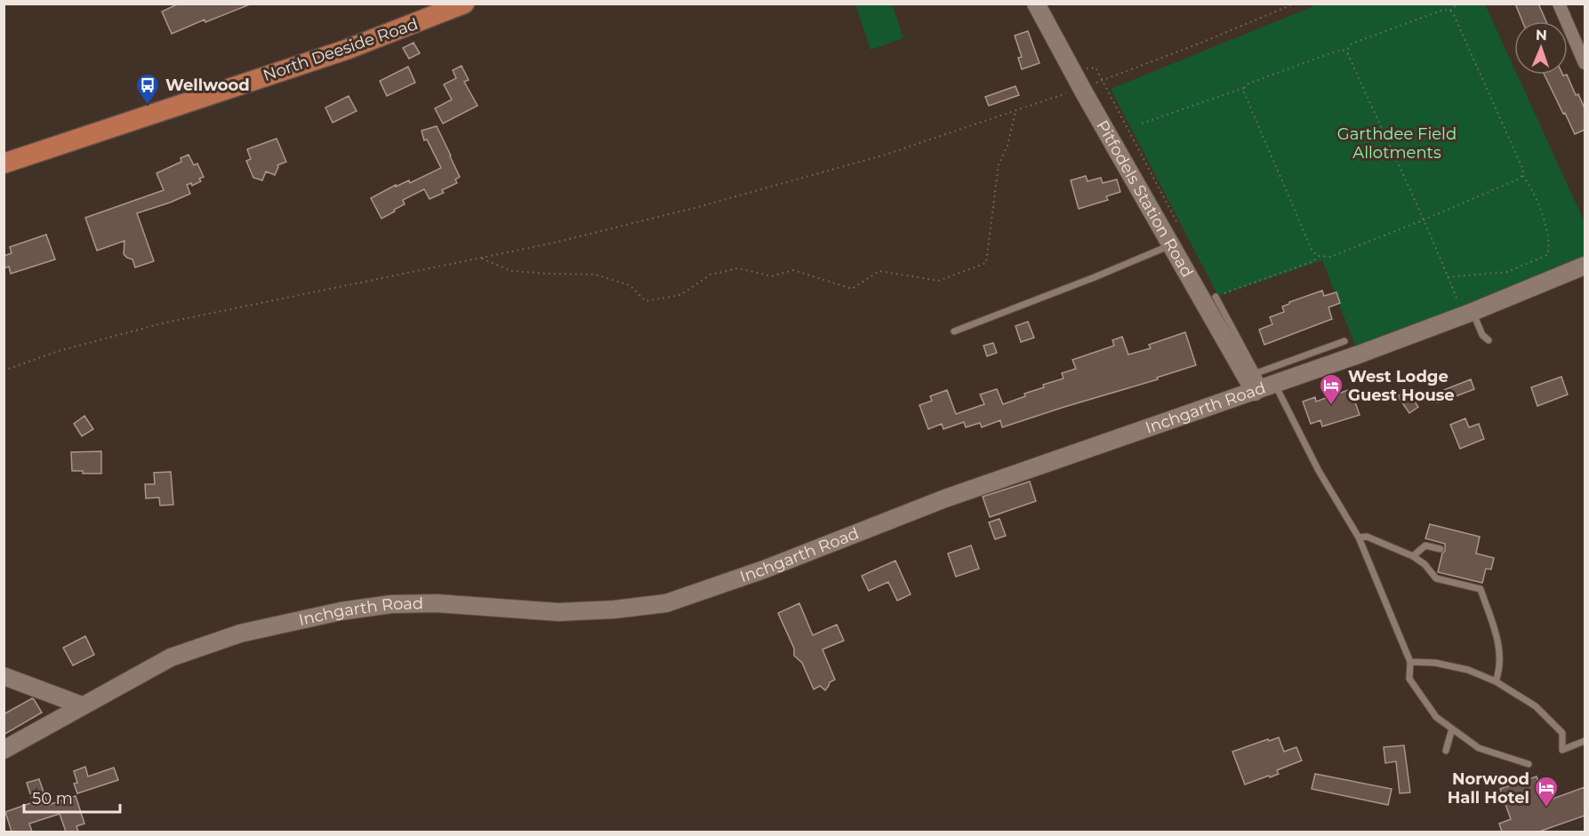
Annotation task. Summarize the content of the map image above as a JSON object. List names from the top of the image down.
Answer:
{
  "streets": {
    "main road": ["North Deeside Road"],
    "street": ["Pitfodels Station Road", "Inchgarth Road"]
  },
  "crossings": [
    ["Pitfodels Station Road", "Inchgarth Road"]
  ],
  "parks": ["Garthdee Field Allotments"],
  "places": {
    "bus stop": ["Wellwood"],
    "hotel": ["West Lodge Guest House", "Norwood Hall Hotel"]
  },
  "scale_bar": "50 m",
  "north": "top"
}
